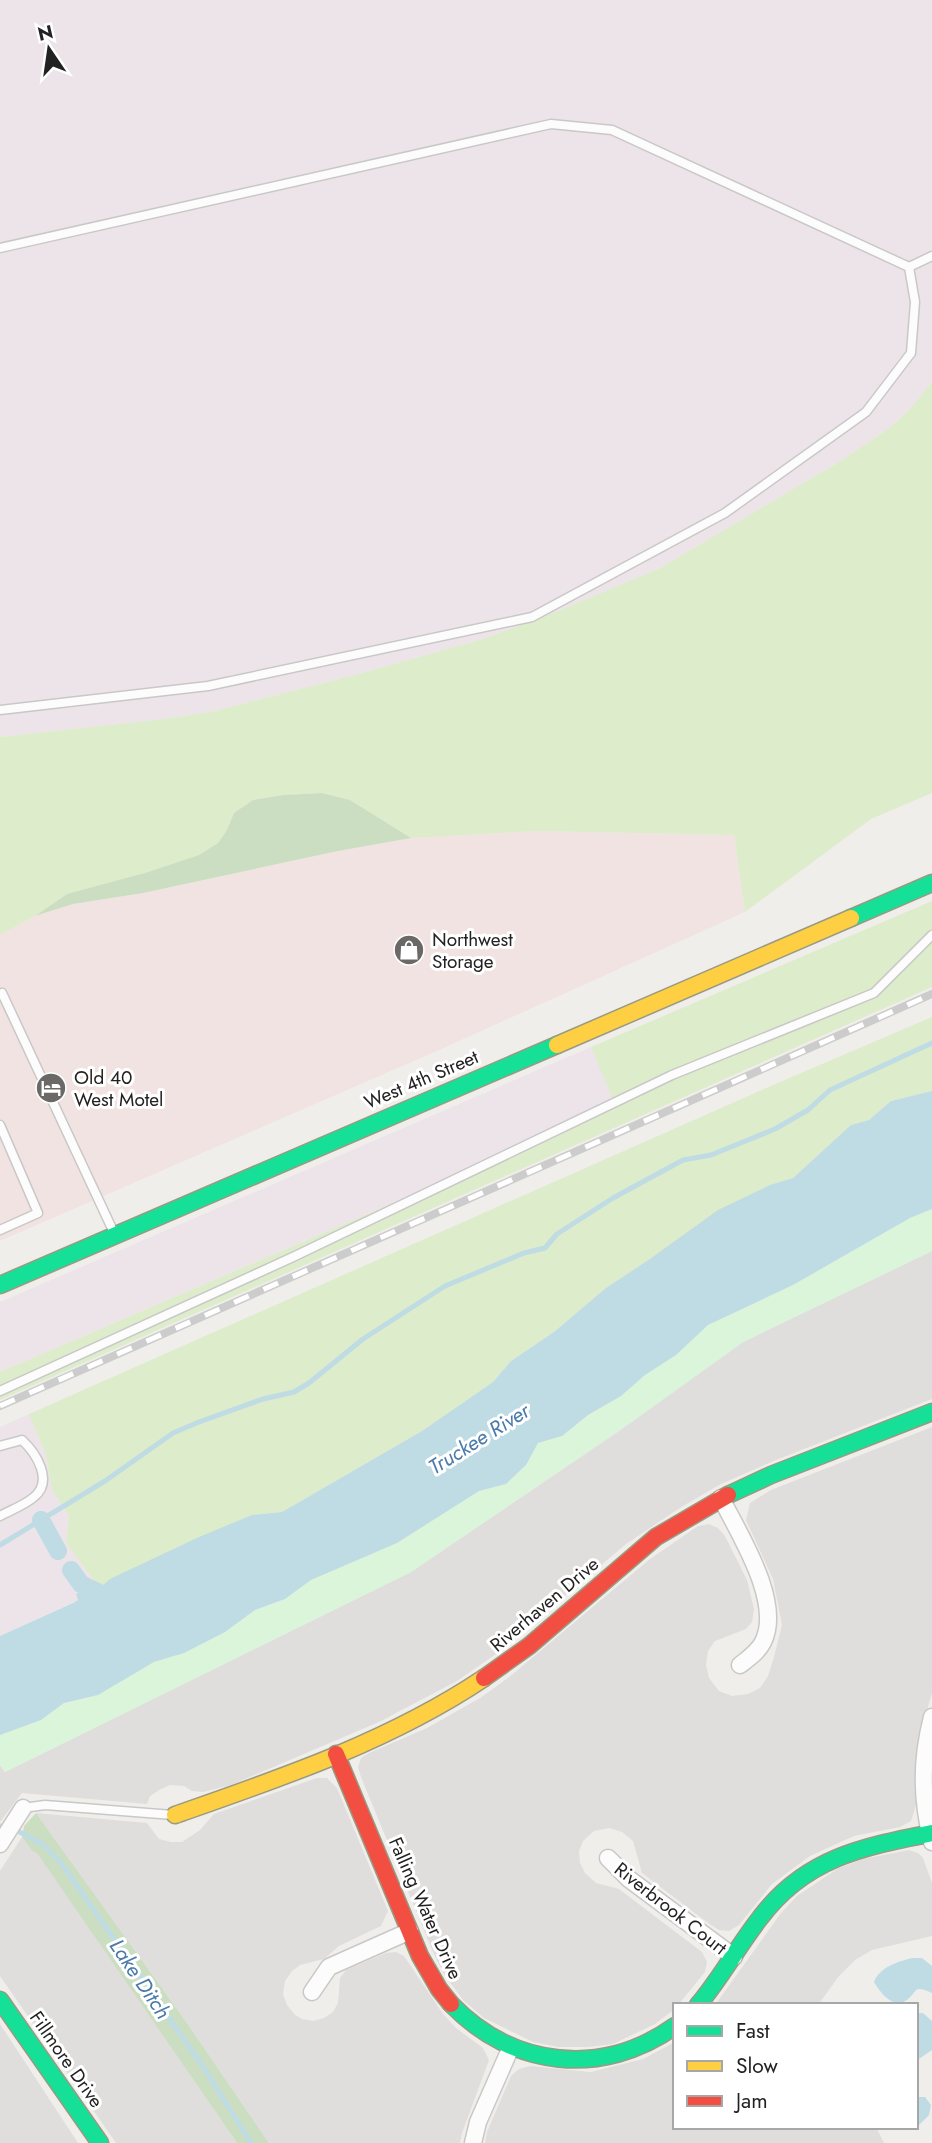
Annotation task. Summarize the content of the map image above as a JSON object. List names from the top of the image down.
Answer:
{
  "streets": {
    "street": [
      "West 4th Street",
      "Riverhaven Drive",
      "Falling Water Drive",
      "Riverbrook Court",
      "Fillmore Drive"
    ]
  },
  "crossings": [
    ["Riverhaven Drive", "Falling Water Drive"]
  ],
  "water": ["Truckee River", "Lake Ditch"],
  "places": {
    "shop": ["Northwest Storage"],
    "hotel": ["Old 40 West Motel"]
  },
  "legend": ["Fast", "Slow", "Jam"],
  "north": "top"
}
